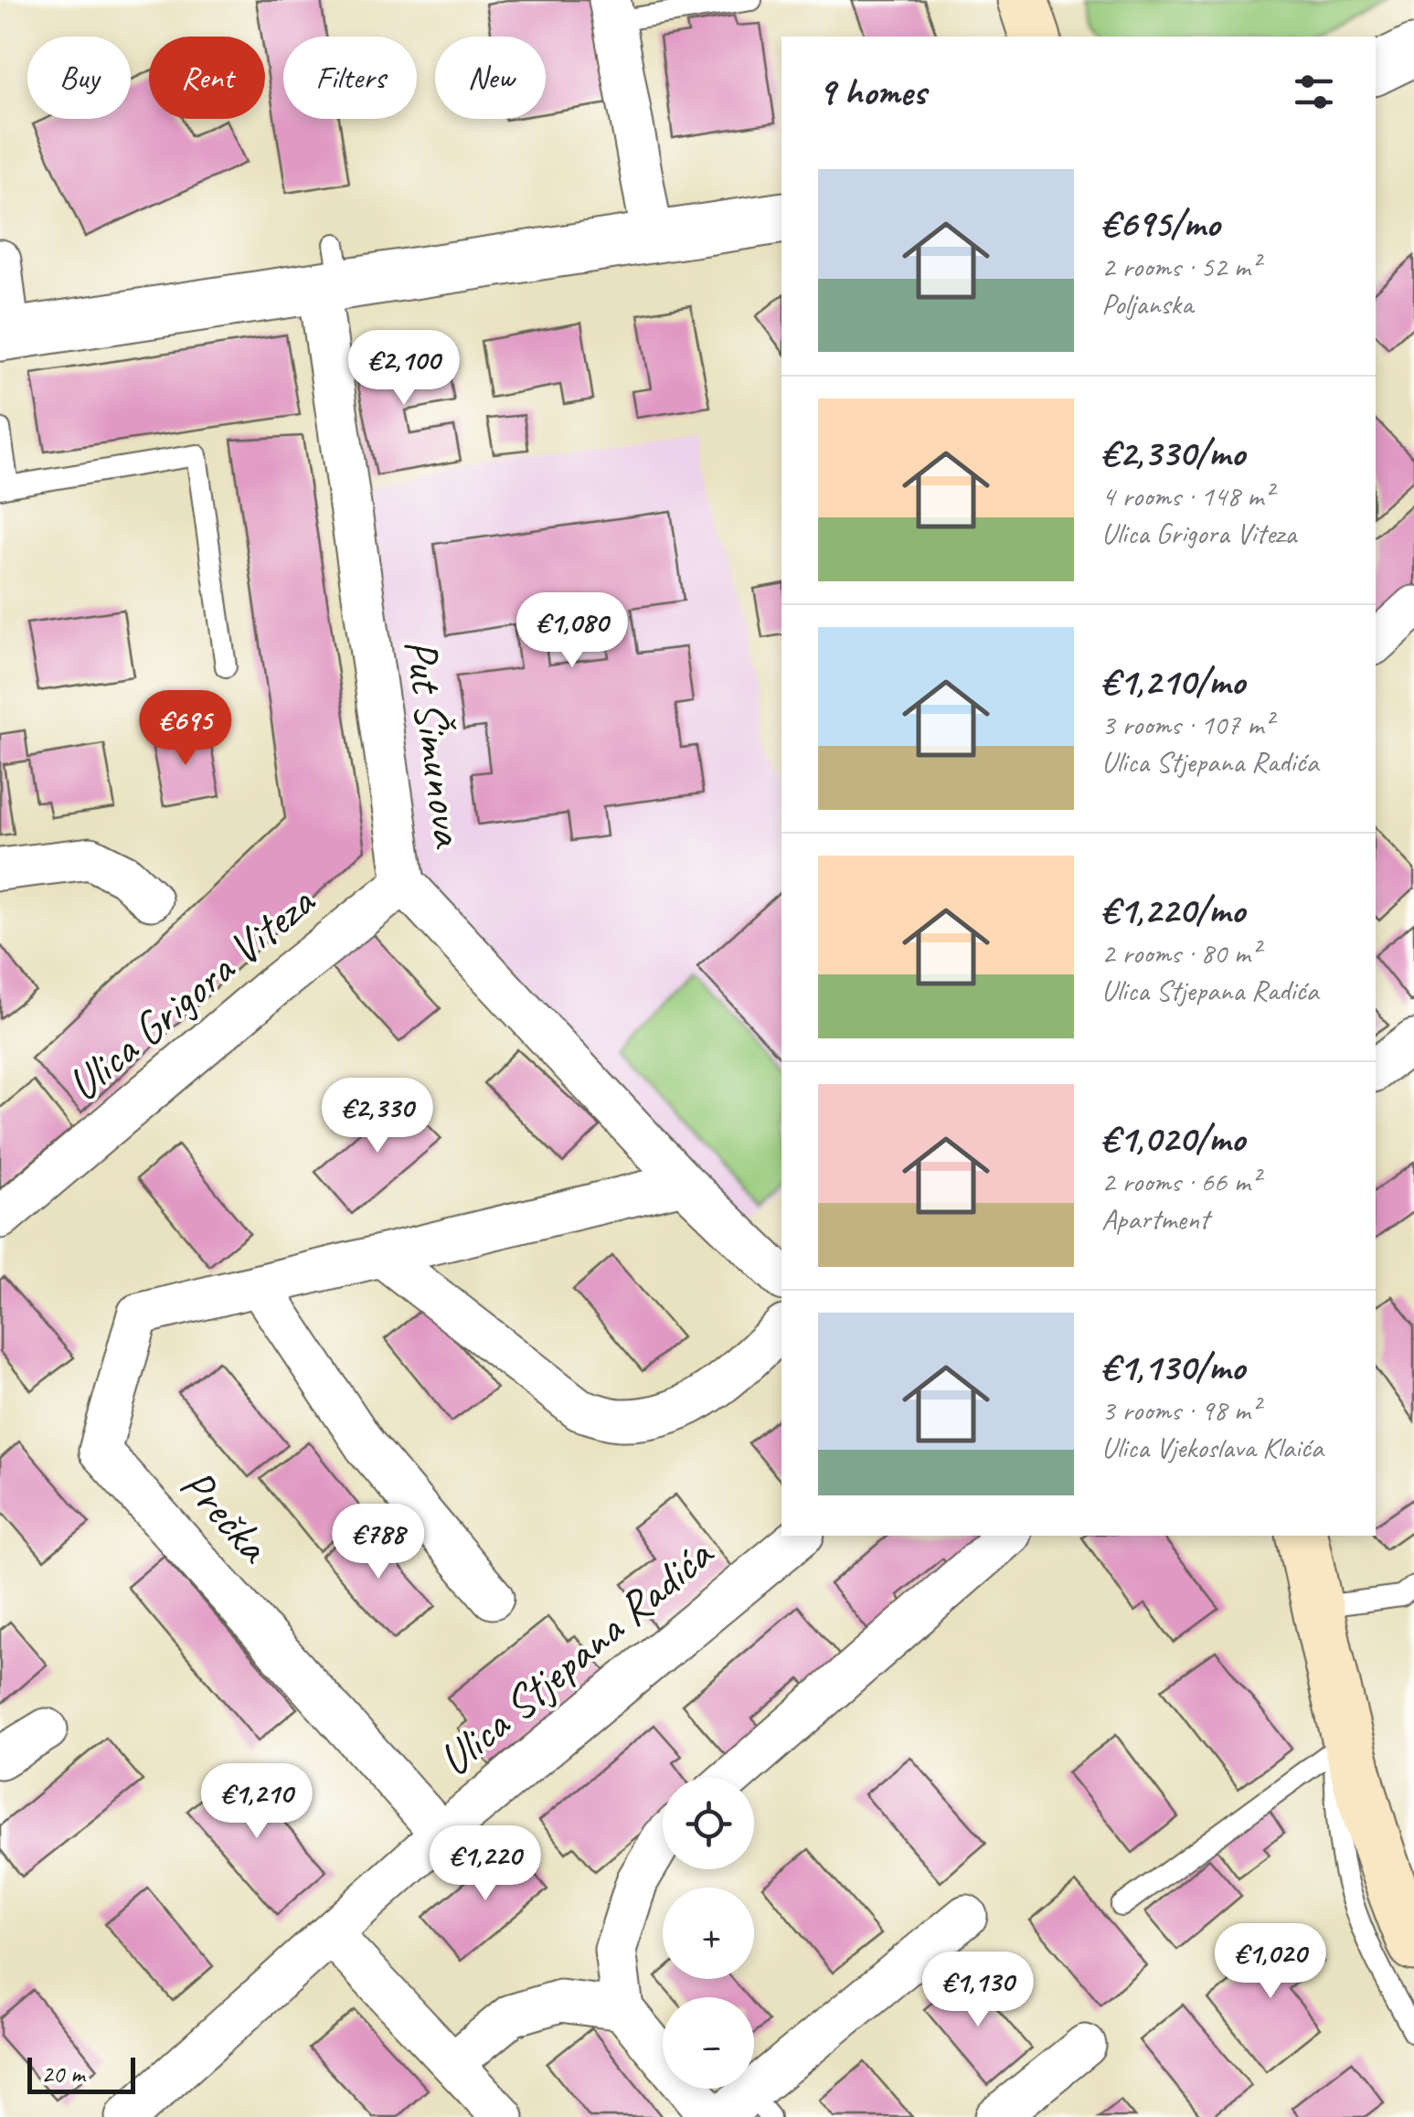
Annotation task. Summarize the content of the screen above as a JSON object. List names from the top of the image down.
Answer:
{
  "streets": {
    "street": [
      "Put Šimunova",
      "Ulica Grigora Viteza",
      "Prečka",
      "Ulica Stjepana Radića"
    ]
  },
  "crossings": [
    ["Put Šimunova", "Ulica Grigora Viteza"],
    ["Prečka", "Ulica Stjepana Radića"]
  ],
  "scale_bar": "20 m",
  "page": {
    "chip": [
      "Buy",
      "Rent",
      "Filters",
      "New"
    ],
    "heading": "9 homes",
    "list": [
      {
        "name": "€695/mo",
        "note": "2 rooms · 52 m² · Poljanska"
      },
      {
        "name": "€2,330/mo",
        "note": "4 rooms · 148 m² · Ulica Grigora Viteza"
      },
      {
        "name": "€1,210/mo",
        "note": "3 rooms · 107 m² · Ulica Stjepana Radića"
      },
      {
        "name": "€1,220/mo",
        "note": "2 rooms · 80 m² · Ulica Stjepana Radića"
      },
      {
        "name": "€1,020/mo",
        "note": "2 rooms · 66 m² · Apartment"
      },
      {
        "name": "€1,130/mo",
        "note": "3 rooms · 98 m² · Ulica Vjekoslava Klaića"
      }
    ],
    "price": [
      "€2,100",
      "€1,080",
      "€695",
      "€2,330",
      "€788",
      "€1,210",
      "€1,220",
      "€1,020",
      "€1,130"
    ],
    "map_buttons": ["+", "−"],
    "scale": "20 m"
  }
}
